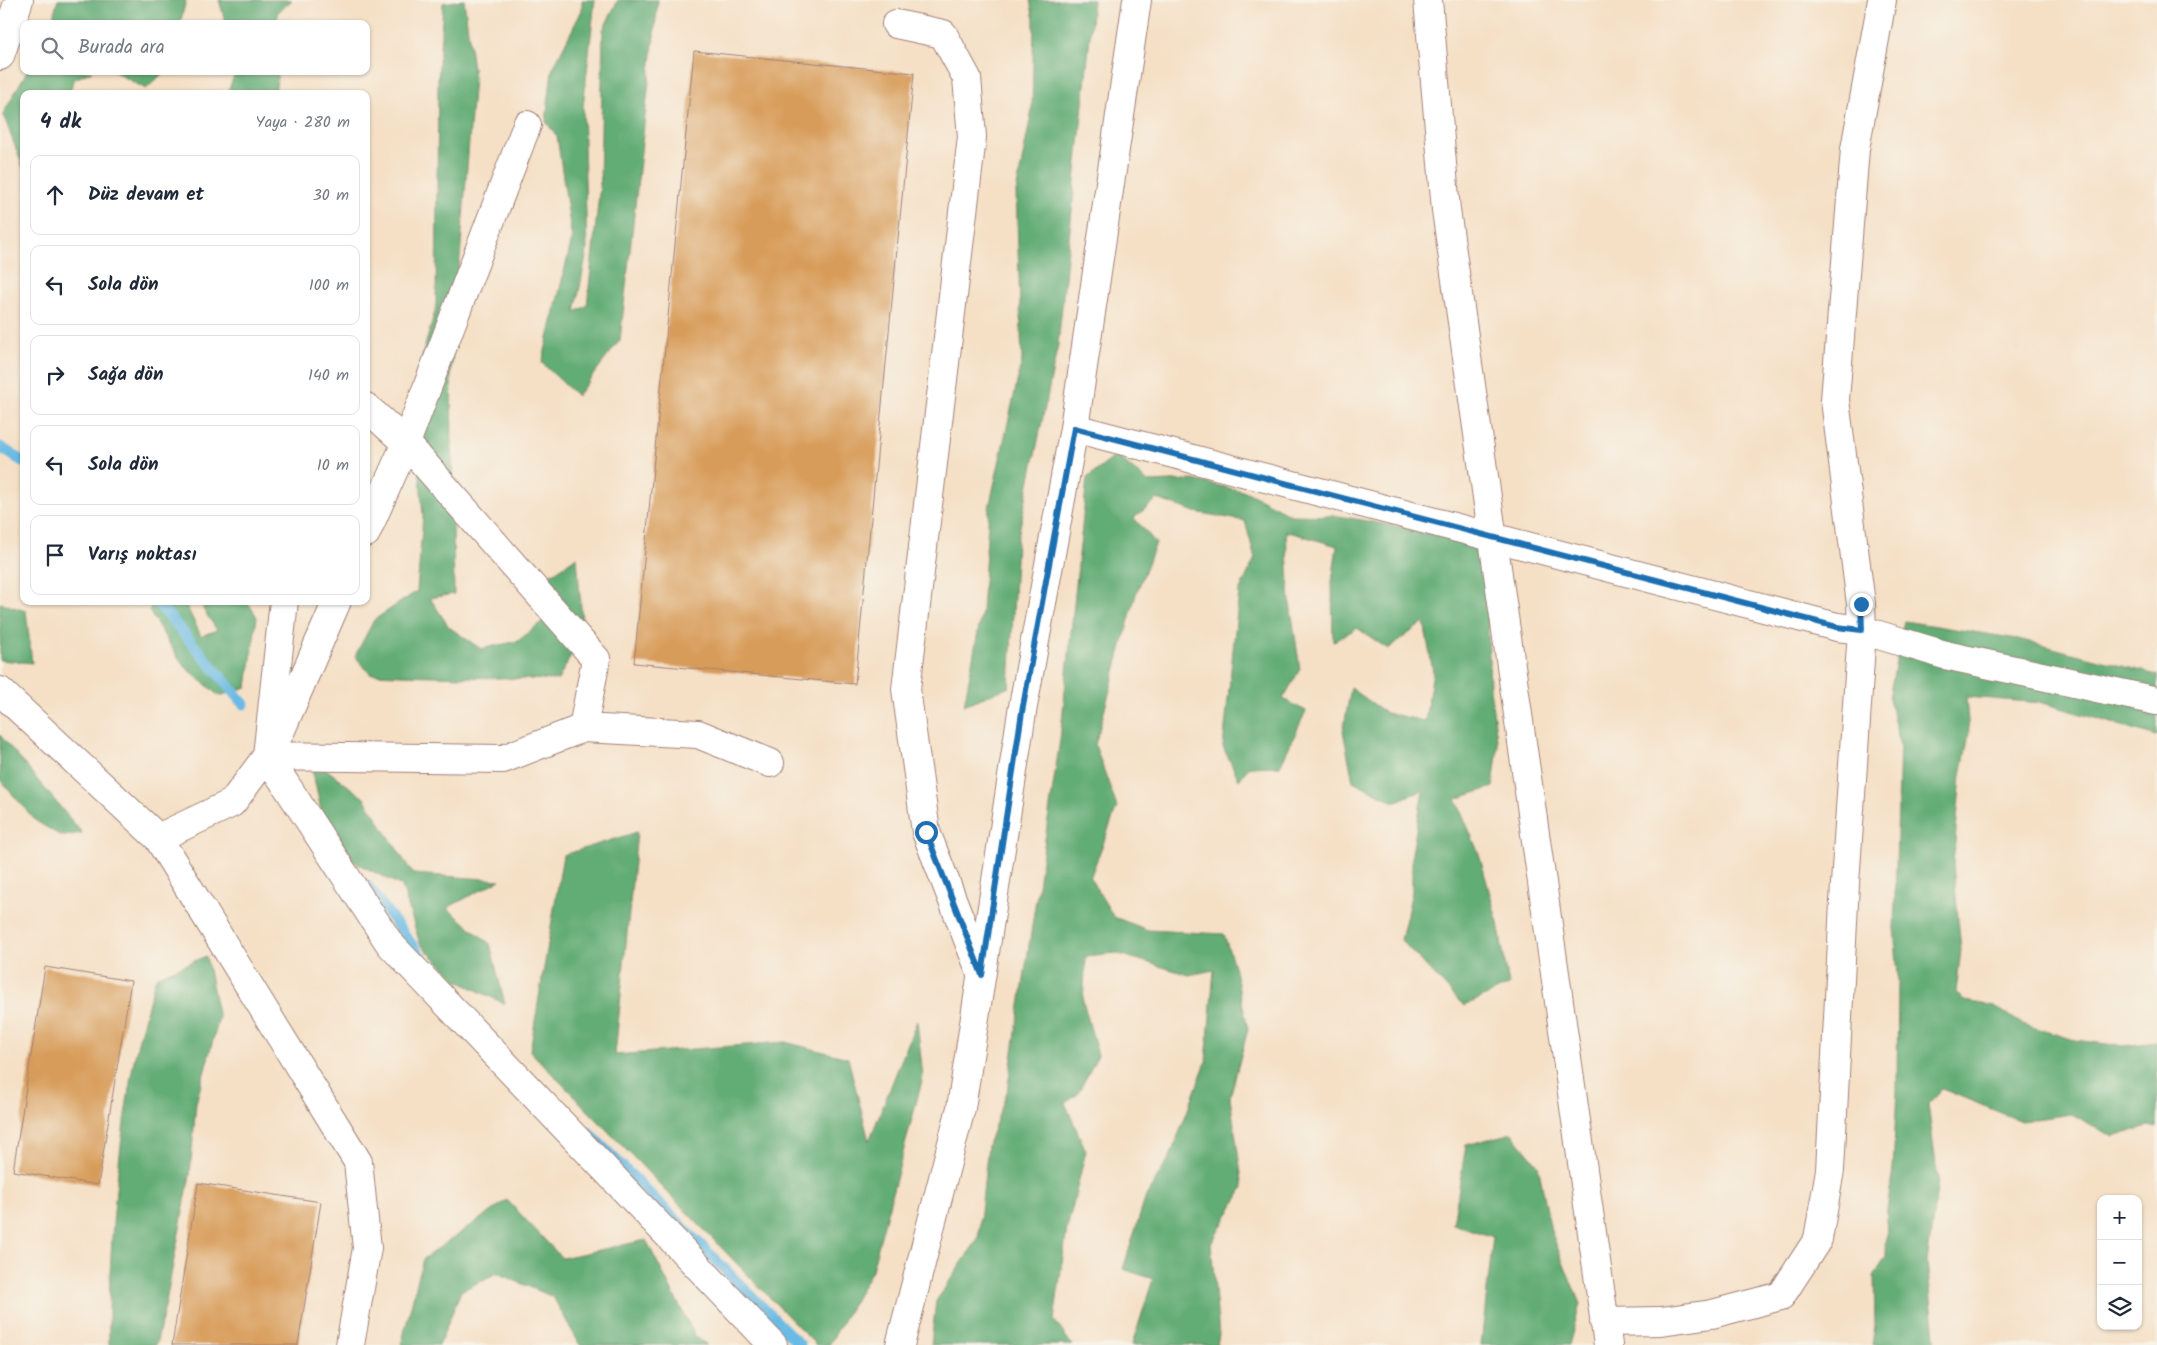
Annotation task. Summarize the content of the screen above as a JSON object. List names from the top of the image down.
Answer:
{
  "page": {
    "search": "Burada ara",
    "heading": ["4 dk", "Yaya · 280 m"],
    "list": [
      ["Düz devam et", "30 m"],
      ["Sola dön", "100 m"],
      ["Sağa dön", "140 m"],
      ["Sola dön", "10 m"],
      "Varış noktası"
    ],
    "map_buttons": ["+", "−"]
  }
}
